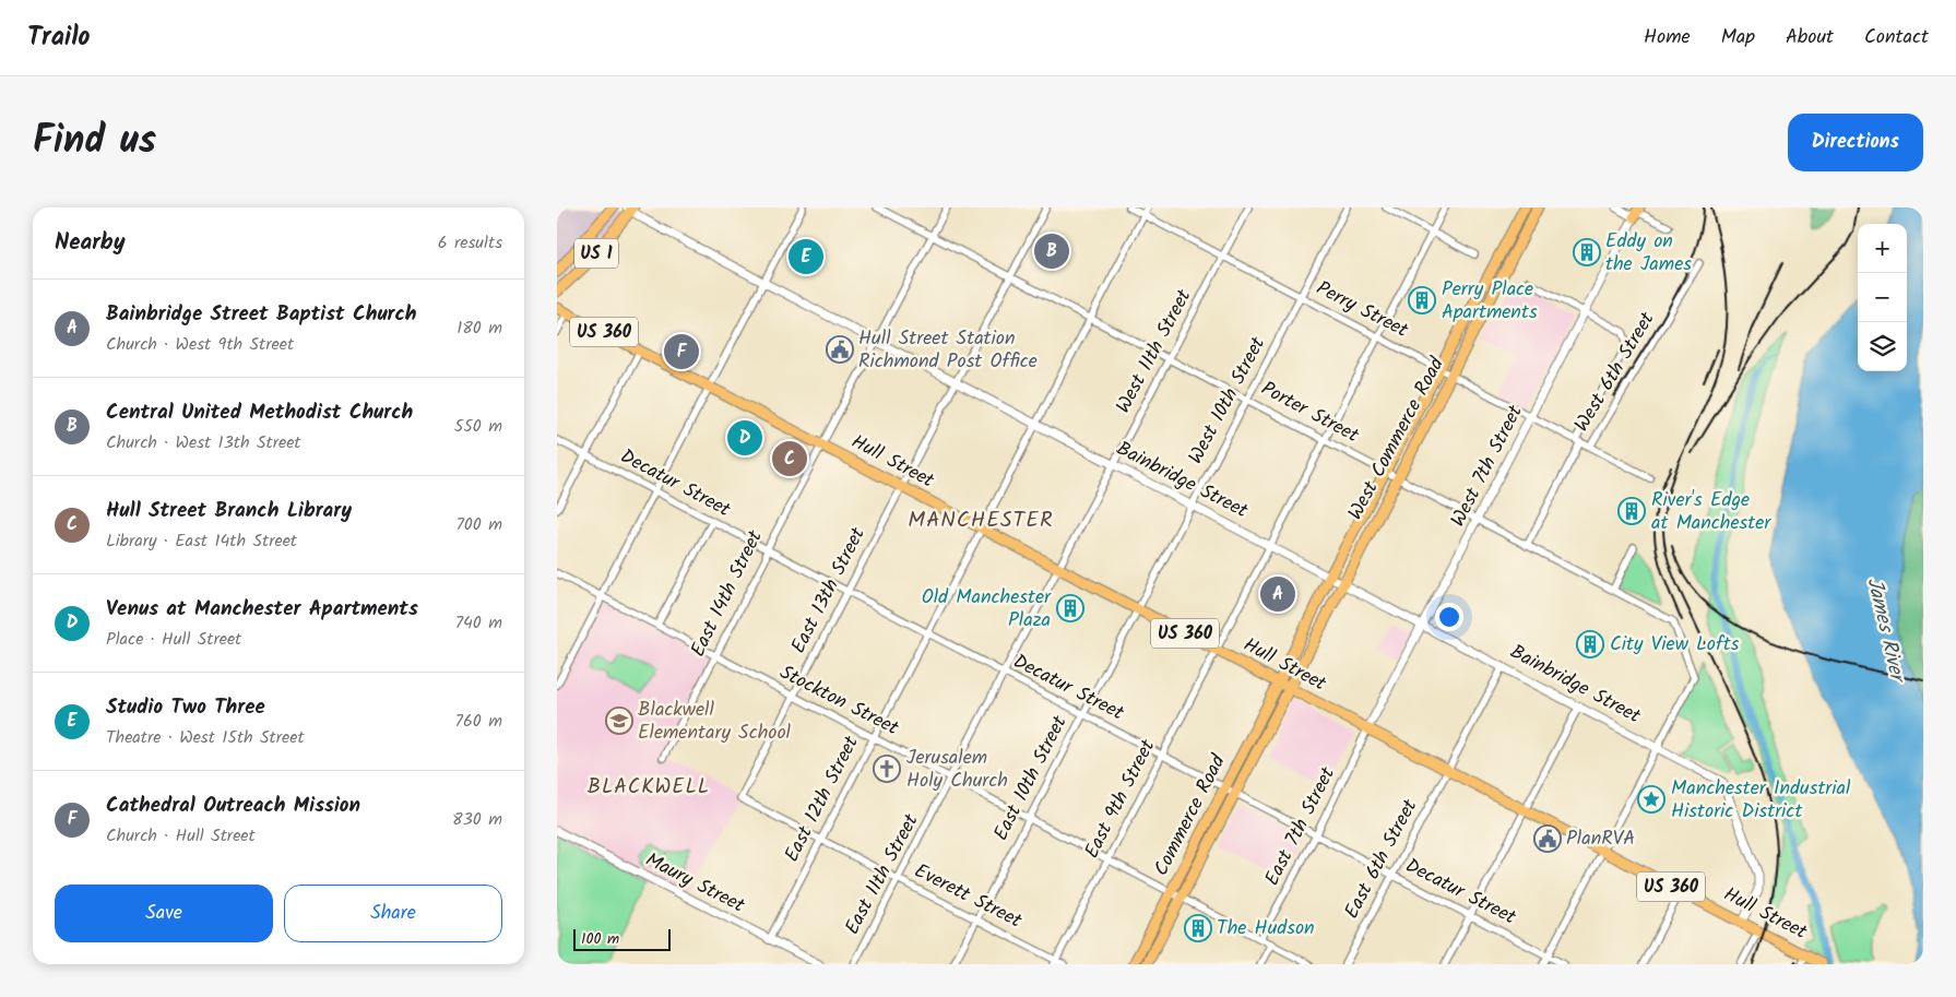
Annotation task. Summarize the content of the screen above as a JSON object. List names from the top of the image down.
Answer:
{
  "streets": {
    "main road": [
      "US 1",
      "US 360",
      "West Commerce Road",
      "Hull Street",
      "Commerce Road"
    ],
    "street": [
      "Perry Street",
      "West 11th Street",
      "West 6th Street",
      "West 10th Street",
      "Porter Street",
      "West 7th Street",
      "Bainbridge Street",
      "Decatur Street",
      "East 13th Street",
      "East 14th Street",
      "Stockton Street",
      "East 10th Street",
      "East 12th Street",
      "East 9th Street",
      "East 7th Street",
      "East 6th Street",
      "East 11th Street",
      "Maury Street",
      "Everett Street"
    ]
  },
  "crossings": [
    ["US 1", "Bainbridge Street"],
    ["Perry Street", "West 11th Street"],
    ["Perry Street", "West 6th Street"],
    ["Perry Street", "West 10th Street"],
    ["Perry Street", "West Commerce Road"],
    ["Perry Street", "West 7th Street"],
    ["Perry Street", "East 12th Street"],
    ["Perry Street", "East 9th Street"],
    ["West 11th Street", "Porter Street"],
    ["West 11th Street", "Hull Street"],
    ["West 11th Street", "Bainbridge Street"],
    ["West 11th Street", "East 11th Street"],
    ["West 6th Street", "Porter Street"],
    ["West 10th Street", "Porter Street"],
    ["West 10th Street", "Hull Street"],
    ["West 10th Street", "Bainbridge Street"],
    ["West 10th Street", "East 10th Street"],
    ["Porter Street", "West Commerce Road"],
    ["Porter Street", "West 7th Street"],
    ["Porter Street", "Bainbridge Street"],
    ["Porter Street", "East 13th Street"],
    ["Porter Street", "East 14th Street"],
    ["Porter Street", "East 12th Street"],
    ["Porter Street", "East 9th Street"],
    ["West Commerce Road", "Hull Street"],
    ["West Commerce Road", "Bainbridge Street"],
    ["West Commerce Road", "Commerce Road"],
    ["Hull Street", "West 7th Street"],
    ["Hull Street", "Bainbridge Street"],
    ["Hull Street", "East 13th Street"],
    ["Hull Street", "East 14th Street"],
    ["Hull Street", "East 10th Street"],
    ["Hull Street", "East 12th Street"],
    ["Hull Street", "East 9th Street"],
    ["Hull Street", "Commerce Road"],
    ["Hull Street", "East 7th Street"],
    ["Hull Street", "East 6th Street"],
    ["Hull Street", "East 11th Street"],
    ["West 7th Street", "Bainbridge Street"],
    ["West 7th Street", "East 7th Street"],
    ["Bainbridge Street", "East 13th Street"],
    ["Bainbridge Street", "East 14th Street"],
    ["Bainbridge Street", "East 12th Street"],
    ["Bainbridge Street", "East 9th Street"],
    ["Decatur Street", "East 13th Street"],
    ["Decatur Street", "East 14th Street"],
    ["Decatur Street", "East 10th Street"],
    ["Decatur Street", "East 12th Street"],
    ["Decatur Street", "East 9th Street"],
    ["Decatur Street", "Commerce Road"],
    ["Decatur Street", "East 7th Street"],
    ["Decatur Street", "East 6th Street"],
    ["Decatur Street", "East 11th Street"],
    ["East 13th Street", "Stockton Street"],
    ["East 13th Street", "Everett Street"],
    ["East 14th Street", "Stockton Street"],
    ["Stockton Street", "East 10th Street"],
    ["Stockton Street", "East 12th Street"],
    ["Stockton Street", "East 9th Street"],
    ["Stockton Street", "Commerce Road"],
    ["Stockton Street", "East 7th Street"],
    ["Stockton Street", "East 11th Street"],
    ["East 10th Street", "Everett Street"],
    ["East 12th Street", "Maury Street"],
    ["East 12th Street", "Everett Street"],
    ["East 9th Street", "Everett Street"],
    ["East 11th Street", "Everett Street"]
  ],
  "districts": ["MANCHESTER", "BLACKWELL"],
  "water": ["James River"],
  "places": {
    "building": [
      "Eddy on the James",
      "Perry Place Apartments",
      "River's Edge at Manchester",
      "Old Manchester Plaza",
      "City View Lofts",
      "The Hudson"
    ],
    "public building": ["Hull Street Station Richmond Post Office", "PlanRVA"],
    "school or university": ["Blackwell Elementary School"],
    "church": ["Jerusalem Holy Church"],
    "place": ["Manchester Industrial Historic District"]
  },
  "scale_bar": "100 m",
  "page": {
    "header": "Trailo",
    "nav": [
      "Home",
      "Map",
      "About",
      "Contact"
    ],
    "title": "Find us",
    "buttons": [
      "Directions",
      ["Save", "Share"]
    ],
    "heading": ["Nearby", "6 results"],
    "map_buttons": ["+", "−"],
    "pins": [
      "B",
      "E",
      "F",
      "D",
      "C",
      "A"
    ],
    "list": [
      {
        "mark": "A",
        "name": "Bainbridge Street Baptist Church",
        "note": "Church · West 9th Street",
        "value": "180 m"
      },
      {
        "mark": "B",
        "name": "Central United Methodist Church",
        "note": "Church · West 13th Street",
        "value": "550 m"
      },
      {
        "mark": "C",
        "name": "Hull Street Branch Library",
        "note": "Library · East 14th Street",
        "value": "700 m"
      },
      {
        "mark": "D",
        "name": "Venus at Manchester Apartments",
        "note": "Place · Hull Street",
        "value": "740 m"
      },
      {
        "mark": "E",
        "name": "Studio Two Three",
        "note": "Theatre · West 15th Street",
        "value": "760 m"
      },
      {
        "mark": "F",
        "name": "Cathedral Outreach Mission",
        "note": "Church · Hull Street",
        "value": "830 m"
      }
    ],
    "scale": "100 m"
  }
}
